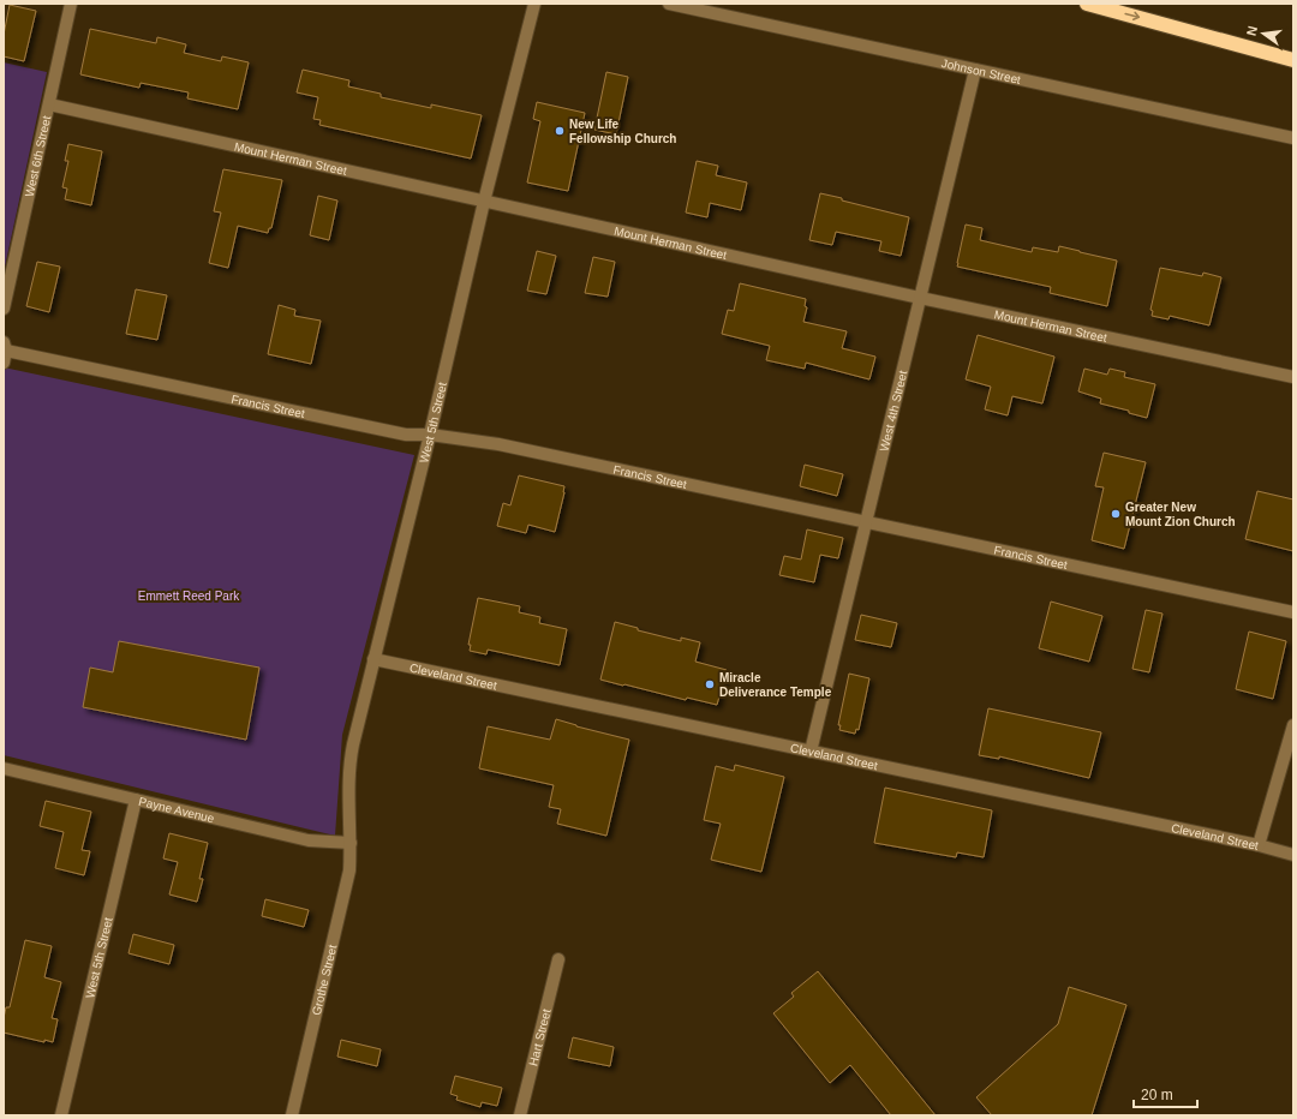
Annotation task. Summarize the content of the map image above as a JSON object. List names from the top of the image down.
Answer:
{
  "streets": {
    "street": [
      "Johnson Street",
      "West 6th Street",
      "Mount Herman Street",
      "Francis Street",
      "West 4th Street",
      "West 5th Street",
      "Cleveland Street",
      "Payne Avenue",
      "Grothe Street",
      "Hart Street"
    ]
  },
  "crossings": [
    ["Johnson Street", "West 4th Street"],
    ["West 6th Street", "Mount Herman Street"],
    ["Mount Herman Street", "West 4th Street"],
    ["Mount Herman Street", "West 5th Street"],
    ["Francis Street", "West 4th Street"],
    ["Francis Street", "West 5th Street"],
    ["West 4th Street", "Cleveland Street"],
    ["West 5th Street", "Cleveland Street"],
    ["West 5th Street", "Payne Avenue"],
    ["West 5th Street", "Grothe Street"],
    ["Payne Avenue", "Grothe Street"]
  ],
  "parks": ["Emmett Reed Park"],
  "places": ["New Life Fellowship Church", "Greater New Mount Zion Church", "Miracle Deliverance Temple"],
  "scale_bar": "20 m",
  "north": "left"
}
